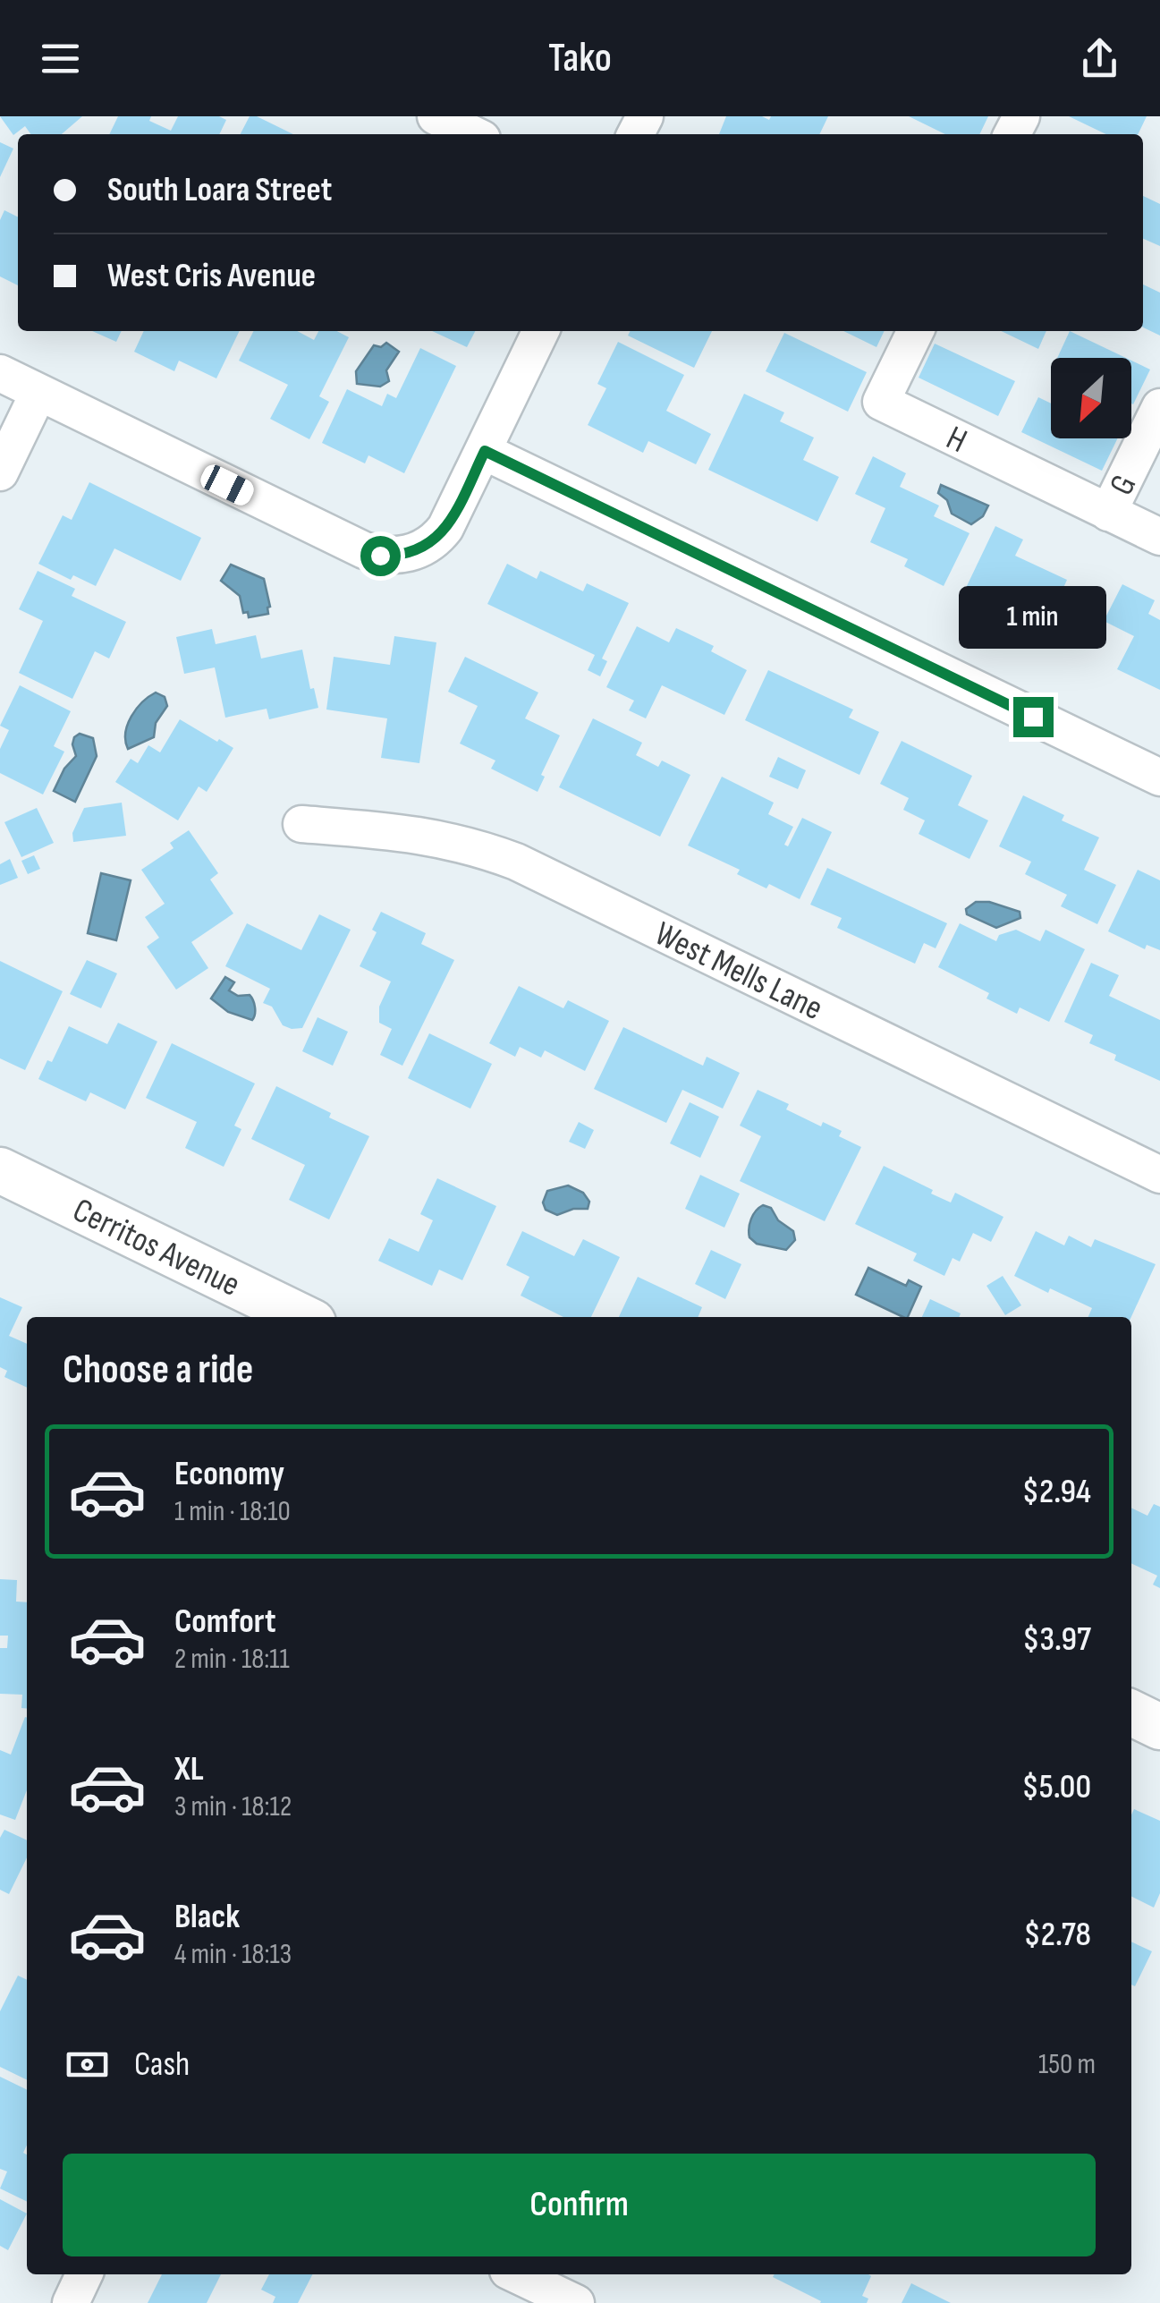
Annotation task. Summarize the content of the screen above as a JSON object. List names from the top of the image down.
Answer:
{
  "streets": {
    "street": [
      "H",
      "G",
      "West Mells Lane",
      "Cerritos Avenue"
    ]
  },
  "crossings": [
    ["H", "G"]
  ],
  "north": "bottom left",
  "page": {
    "header": "Tako",
    "banner": ["South Loara Street", "West Cris Avenue"],
    "bubble": "1 min",
    "heading": "Choose a ride",
    "list": [
      {
        "name": "Economy",
        "note": "1 min · 18:10",
        "value": "$2.94"
      },
      {
        "name": "Comfort",
        "note": "2 min · 18:11",
        "value": "$3.97"
      },
      {
        "name": "XL",
        "note": "3 min · 18:12",
        "value": "$5.00"
      },
      {
        "name": "Black",
        "note": "4 min · 18:13",
        "value": "$2.78"
      }
    ],
    "pay": ["Cash", "150 m"],
    "buttons": "Confirm"
  }
}
